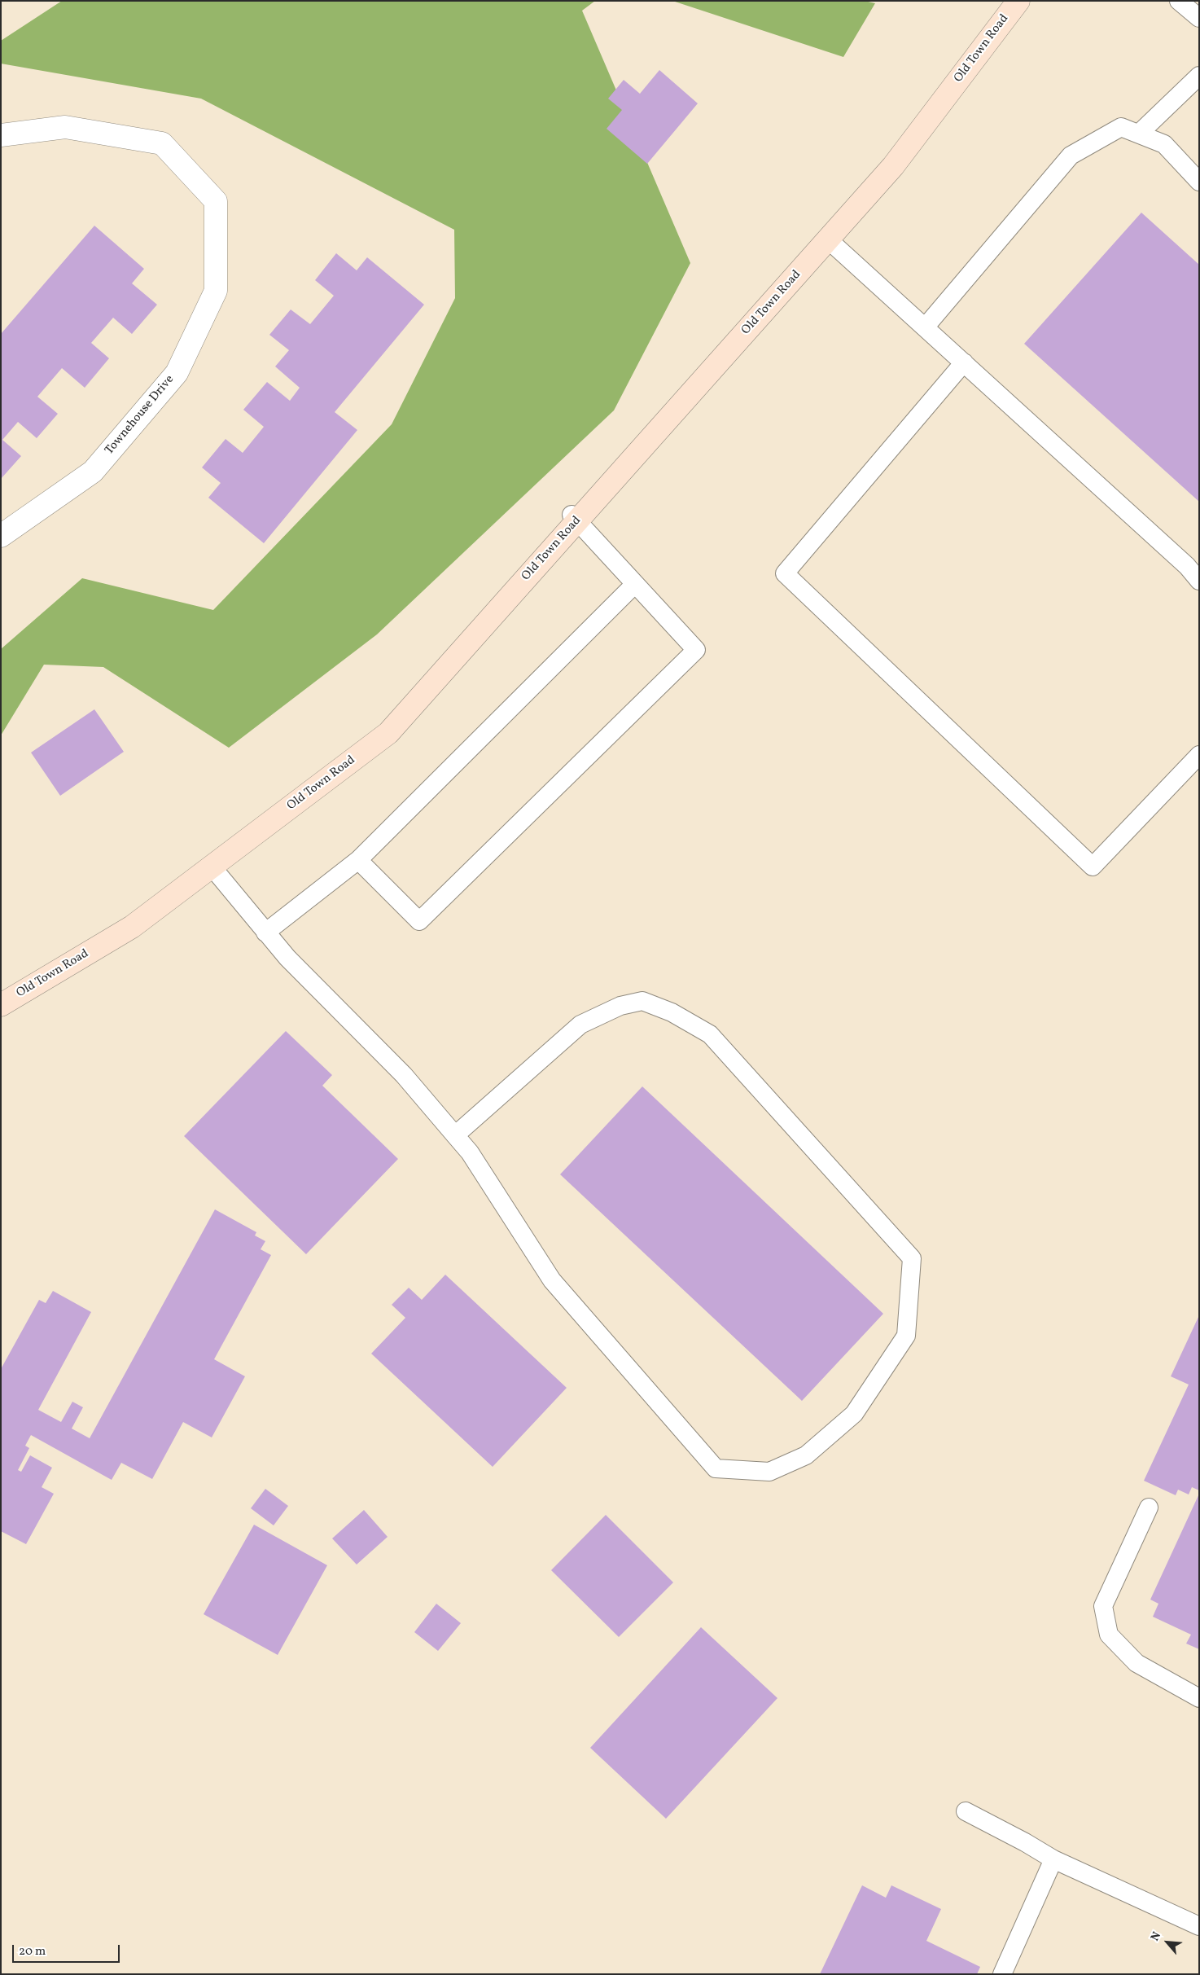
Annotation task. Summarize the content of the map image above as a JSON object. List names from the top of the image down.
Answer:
{
  "streets": {
    "main road": ["Old Town Road"],
    "street": ["Townehouse Drive"]
  },
  "scale_bar": "20 m",
  "north": "top left"
}
